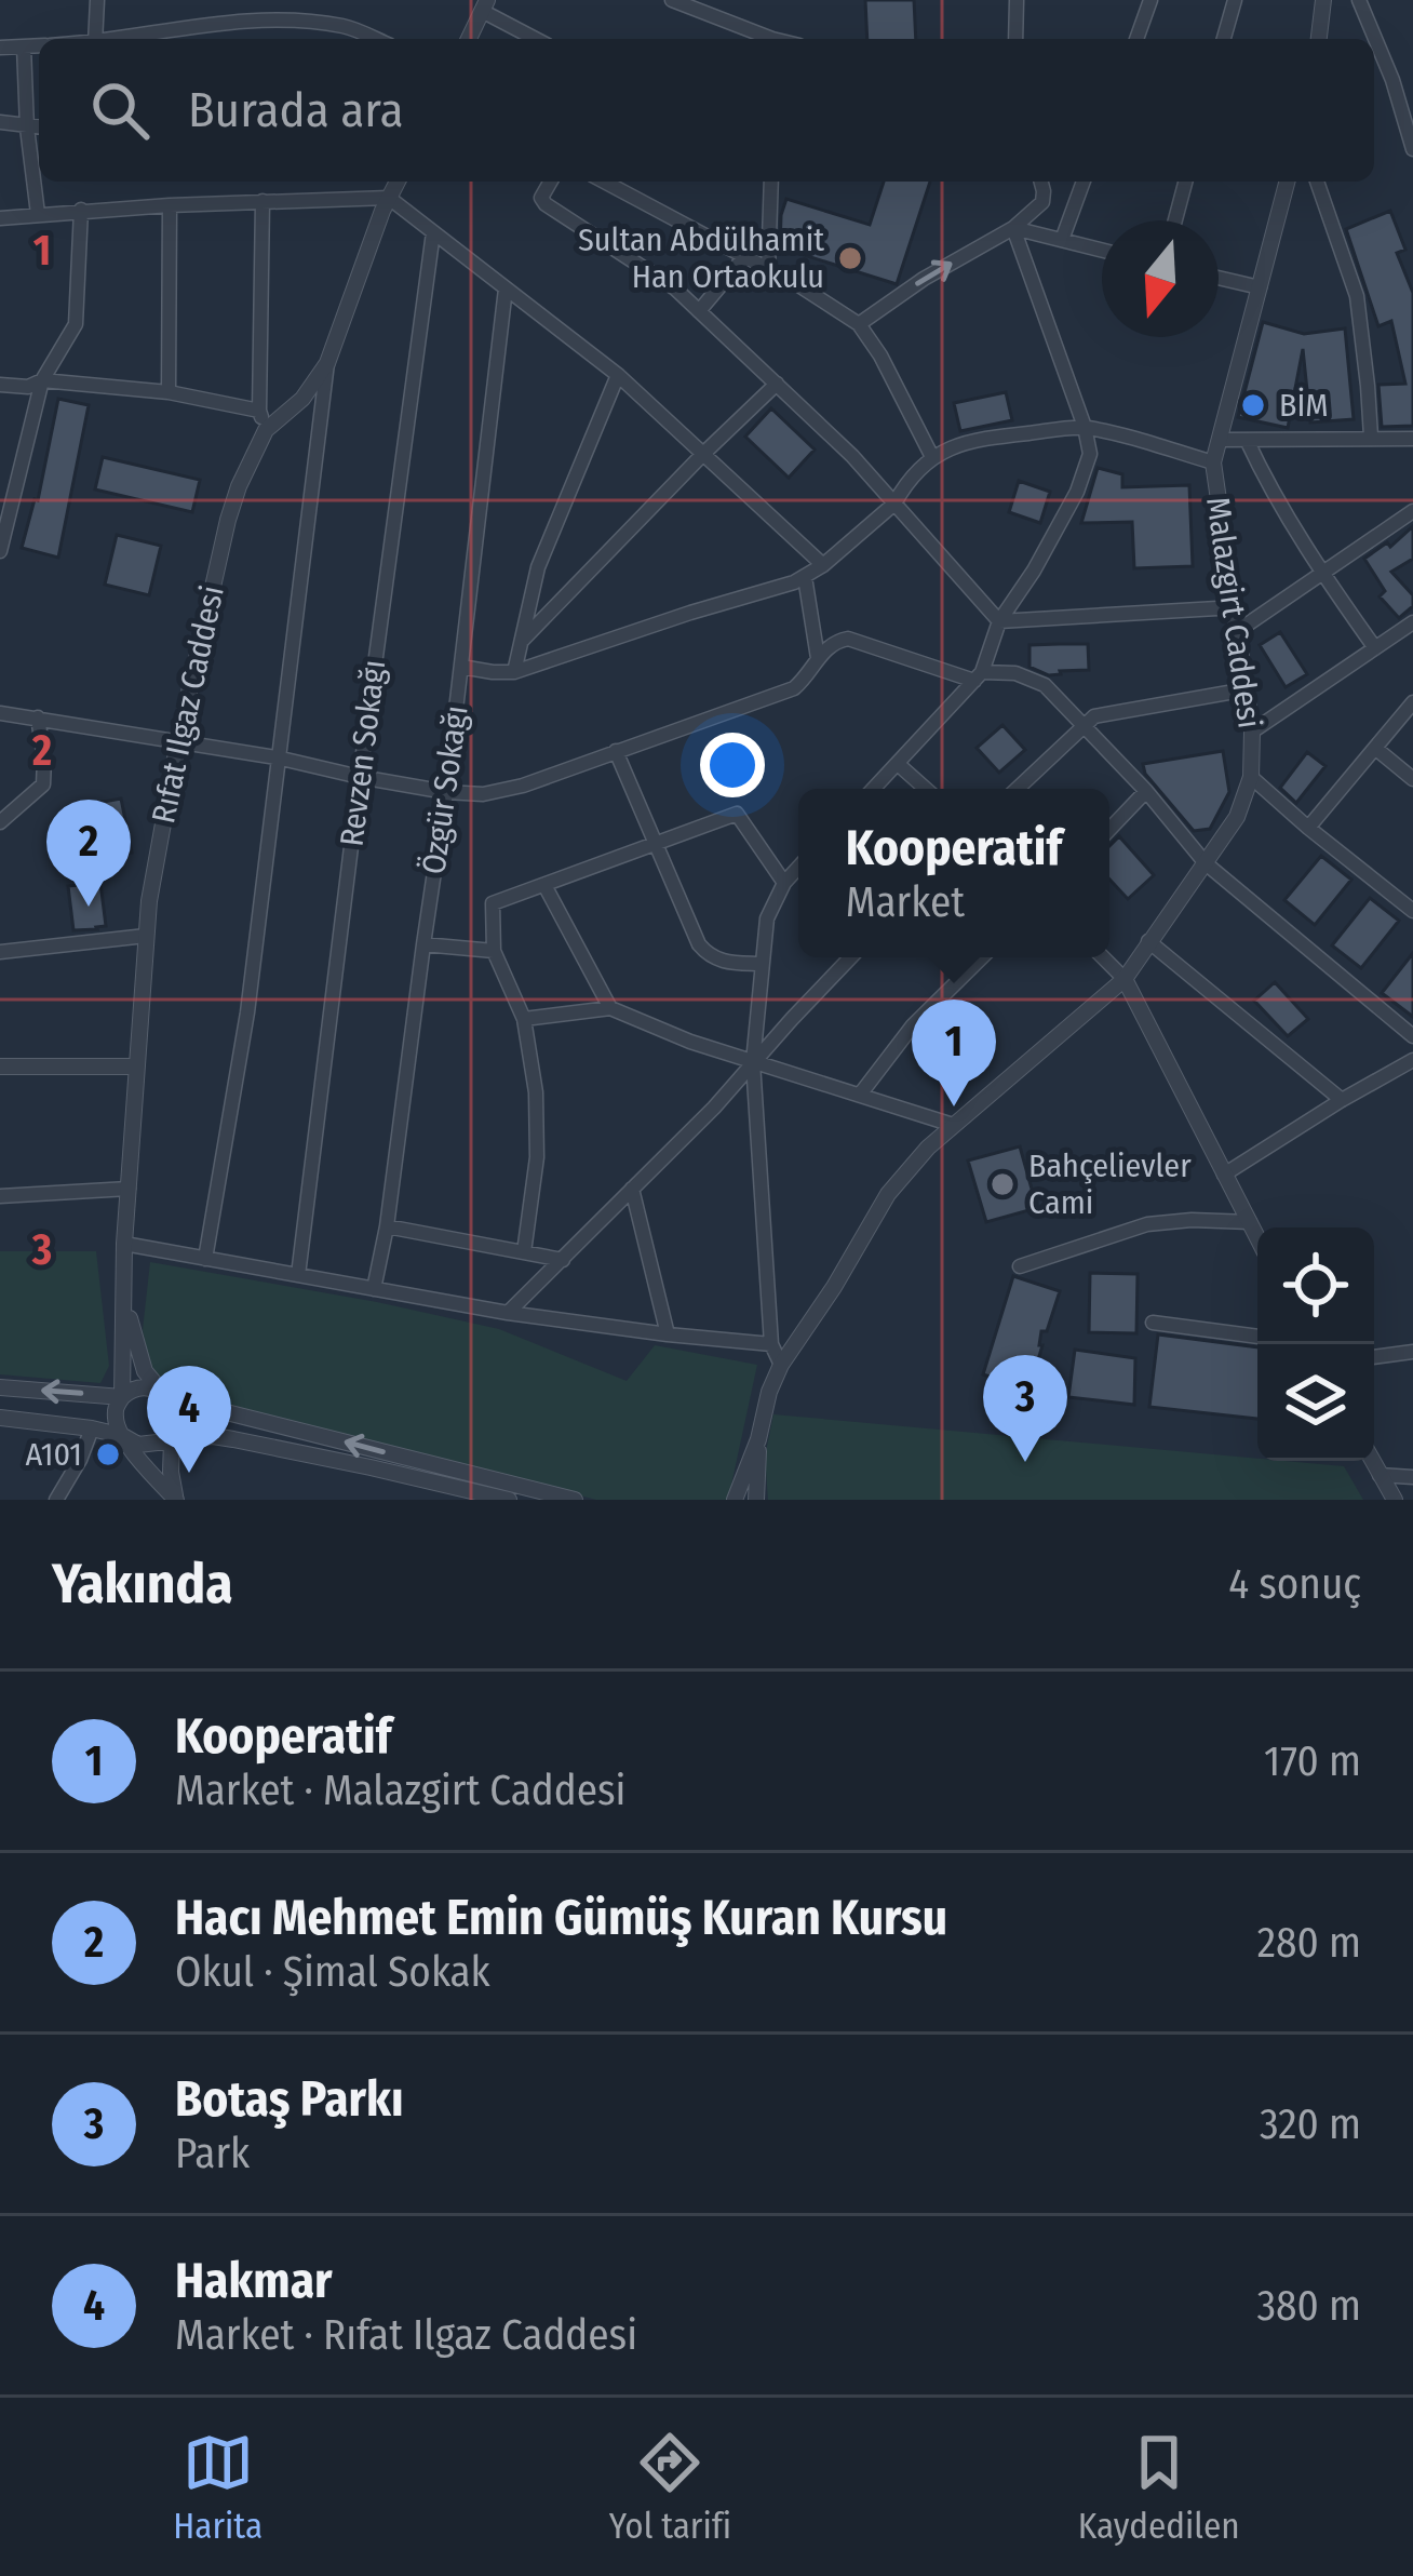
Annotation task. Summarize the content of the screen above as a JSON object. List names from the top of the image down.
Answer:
{
  "streets": {
    "street": [
      "Malazgirt Caddesi",
      "Rıfat Ilgaz Caddesi",
      "Revzen Sokağı",
      "Özgür Sokağı"
    ]
  },
  "places": [
    "Sultan Abdülhamit Han Ortaokulu",
    "BİM",
    "Bahçelievler Cami",
    "A101"
  ],
  "north": "bottom",
  "page": {
    "search": "Burada ara",
    "popup": ["Kooperatif", "Market"],
    "pins": [
      "2",
      "1",
      "3",
      "4"
    ],
    "heading": ["Yakında", "4 sonuç"],
    "list": [
      {
        "mark": "1",
        "name": "Kooperatif",
        "note": "Market · Malazgirt Caddesi",
        "value": "170 m"
      },
      {
        "mark": "2",
        "name": "Hacı Mehmet Emin Gümüş Kuran Kursu",
        "note": "Okul · Şimal Sokak",
        "value": "280 m"
      },
      {
        "mark": "3",
        "name": "Botaş Parkı",
        "note": "Park",
        "value": "320 m"
      },
      {
        "mark": "4",
        "name": "Hakmar",
        "note": "Market · Rıfat Ilgaz Caddesi",
        "value": "380 m"
      }
    ],
    "nav": ["Harita", "Yol tarifi", "Kaydedilen"]
  },
  "grid": {
    "rows": ["1", "2", "3"]
  }
}
